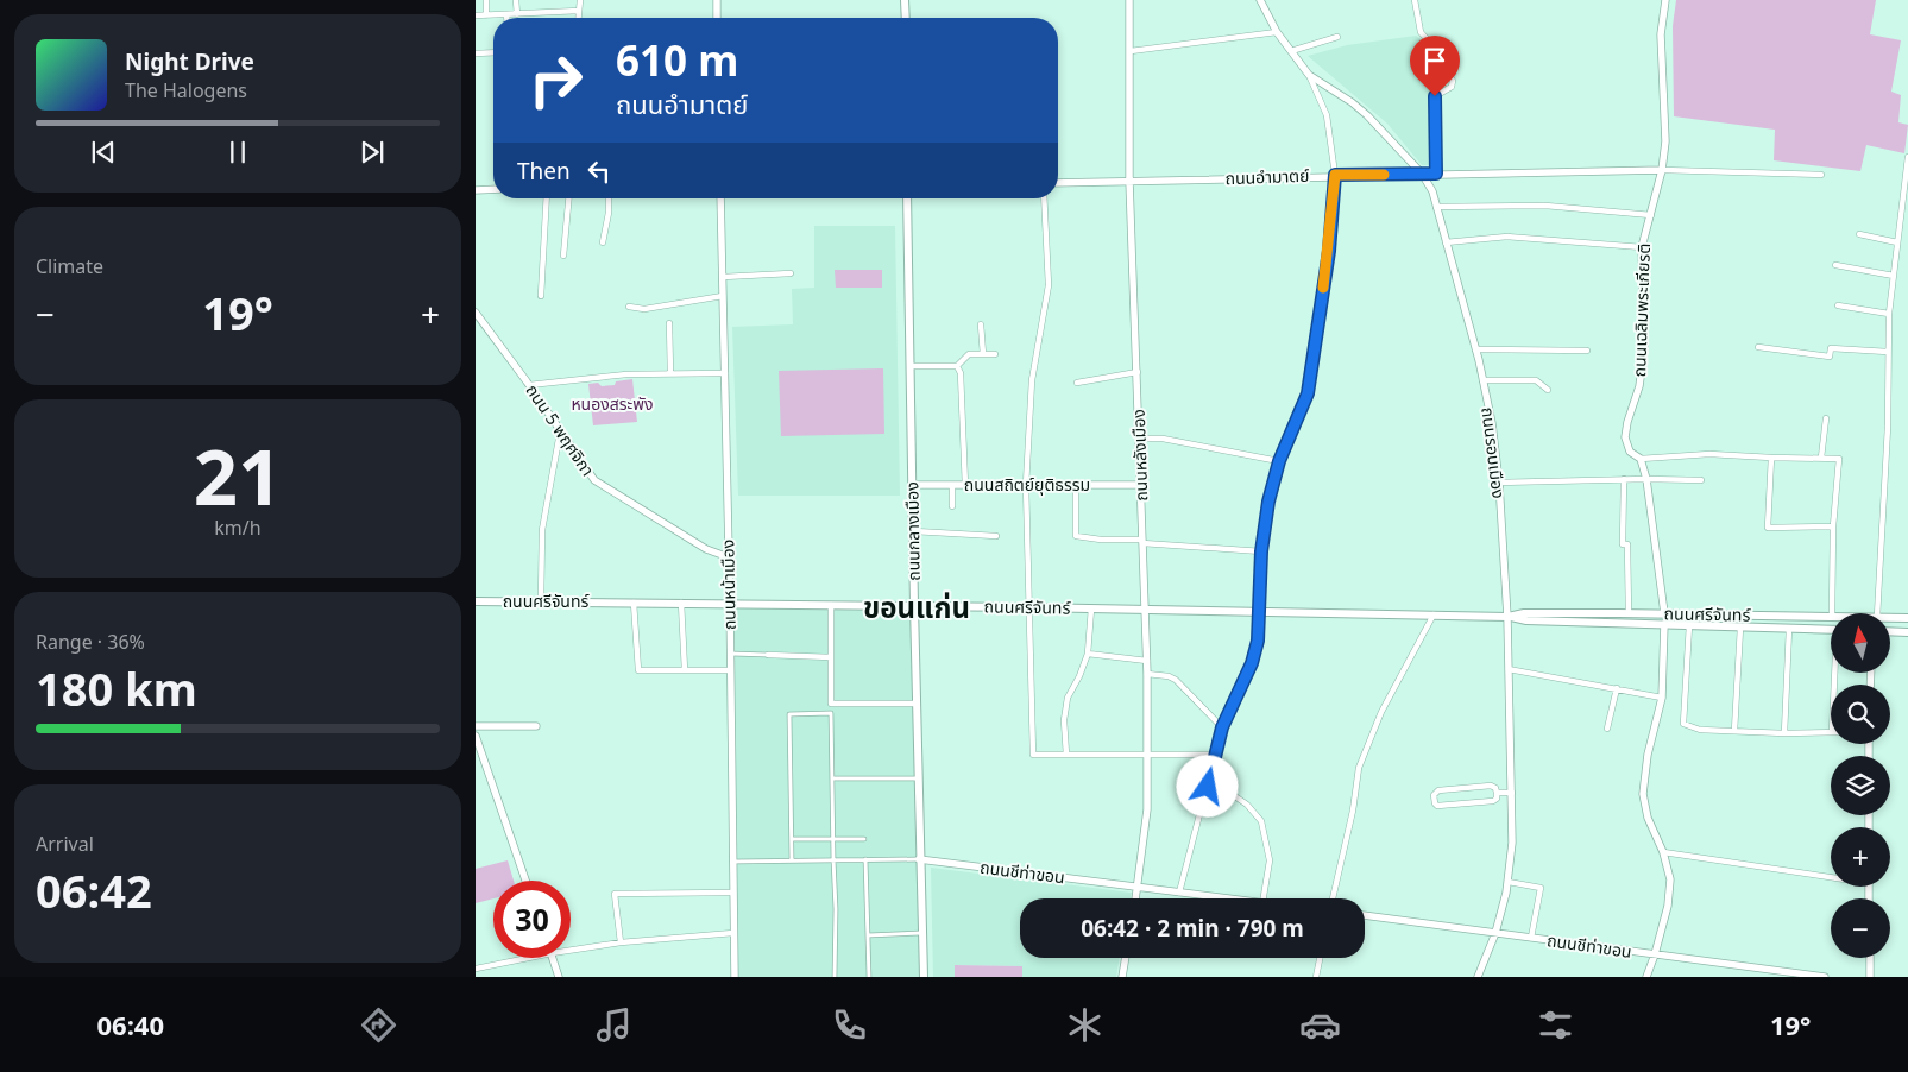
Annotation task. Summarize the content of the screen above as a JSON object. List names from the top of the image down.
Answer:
{
  "streets": {
    "main road": ["ถนนกลางเมือง", "ถนนศรีจันทร์"],
    "street": [
      "ถนนอำมาตย์",
      "ถนนเฉลิมพระเกียรติ",
      "ถนน 5 พฤศจิกา",
      "ถนนรอบเมือง",
      "ถนนหลังเมือง",
      "ถนนสถิตย์ยุติธรรม",
      "ถนนหน้าเมือง",
      "ถนนชีท่าขอน"
    ]
  },
  "crossings": [
    ["ถนนอำมาตย์", "ถนนเฉลิมพระเกียรติ"],
    ["ถนนอำมาตย์", "ถนนรอบเมือง"],
    ["ถนนอำมาตย์", "ถนนหลังเมือง"],
    ["ถนนเฉลิมพระเกียรติ", "ถนนศรีจันทร์"],
    ["ถนน 5 พฤศจิกา", "ถนนหน้าเมือง"],
    ["ถนนรอบเมือง", "ถนนศรีจันทร์"],
    ["ถนนรอบเมือง", "ถนนชีท่าขอน"],
    ["ถนนหลังเมือง", "ถนนสถิตย์ยุติธรรม"],
    ["ถนนหลังเมือง", "ถนนศรีจันทร์"],
    ["ถนนหลังเมือง", "ถนนชีท่าขอน"],
    ["ถนนสถิตย์ยุติธรรม", "ถนนกลางเมือง"],
    ["ถนนกลางเมือง", "ถนนศรีจันทร์"],
    ["ถนนกลางเมือง", "ถนนชีท่าขอน"],
    ["ถนนหน้าเมือง", "ถนนศรีจันทร์"],
    ["ถนนหน้าเมือง", "ถนนชีท่าขอน"]
  ],
  "districts": ["ขอนแก่น"],
  "parks": ["หนองสระพัง"],
  "north": "top",
  "page": {
    "turn": ["610 m", "ถนนอำมาตย์"],
    "song": ["Night Drive", "The Halogens"],
    "then": "Then",
    "tile": [
      "Climate",
      ["21", "km/h"],
      ["Range · 36%", "180 km"],
      ["Arrival", "06:42"]
    ],
    "heat": ["−", "19°", "+"],
    "map_buttons": ["+", "−"],
    "limit": "30",
    "trip": "06:42 · 2 min · 790 m",
    "tabs": ["06:40", "19°"]
  }
}
